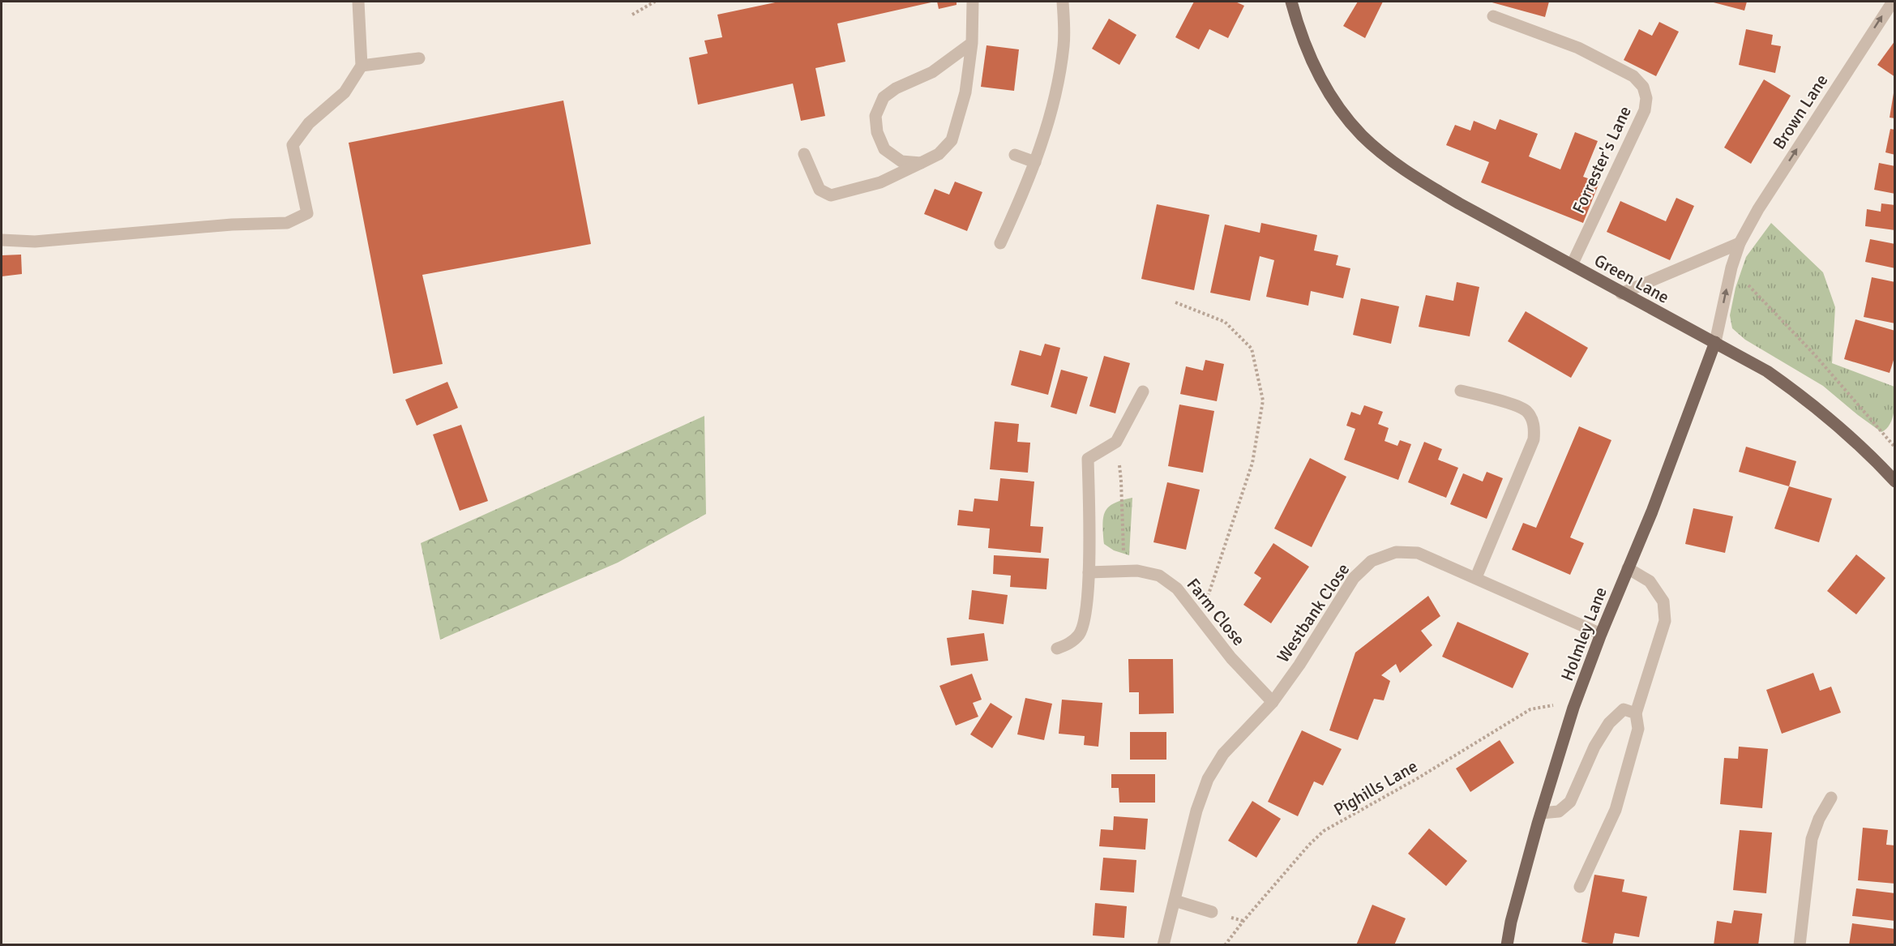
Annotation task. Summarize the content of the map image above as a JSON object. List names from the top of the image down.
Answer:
{
  "streets": {
    "main road": ["Green Lane", "Holmley Lane"],
    "street": [
      "Brown Lane",
      "Forrester's Lane",
      "Farm Close",
      "Westbank Close"
    ],
    "path": ["Pighills Lane"]
  },
  "crossings": [
    ["Brown Lane", "Green Lane"],
    ["Brown Lane", "Holmley Lane"],
    ["Forrester's Lane", "Green Lane"],
    ["Green Lane", "Holmley Lane"],
    ["Farm Close", "Westbank Close"],
    ["Westbank Close", "Holmley Lane"],
    ["Holmley Lane", "Pighills Lane"]
  ],
  "one_way": ["Brown Lane"]
}
